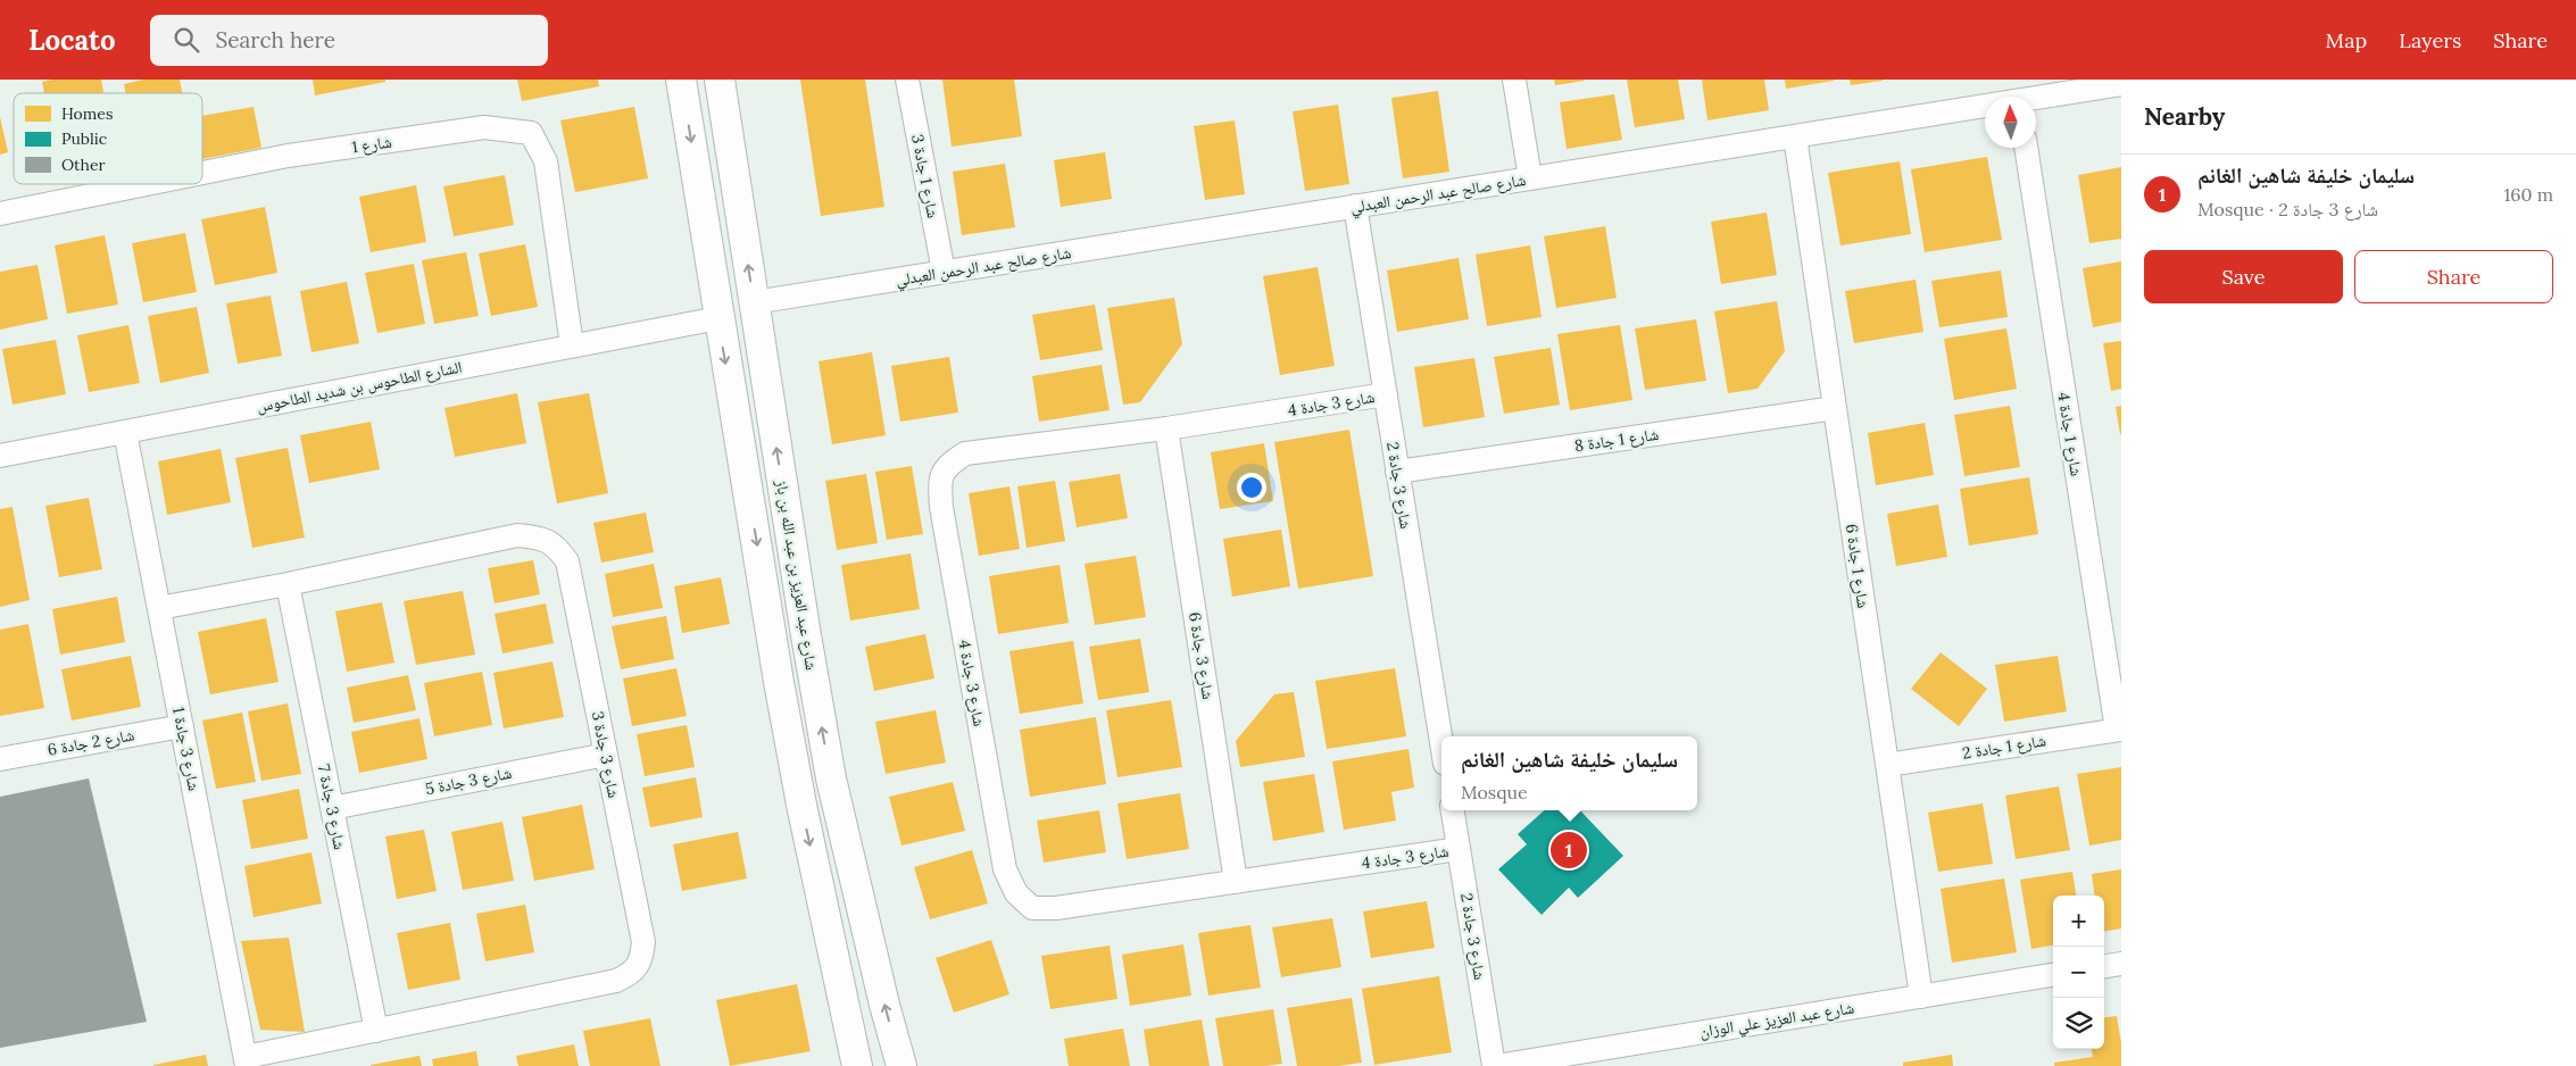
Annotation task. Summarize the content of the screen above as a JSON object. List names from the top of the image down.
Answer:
{
  "streets": {
    "street": [
      "شارع 1",
      "شارع 1 جادة 3",
      "شارع صالح عبد الرحمن العبدلي",
      "الشارع الطاحوس بن شديد الطاحوس",
      "شارع 3 جادة 4",
      "شارع 1 جادة 4",
      "شارع 1 جادة 8",
      "شارع 3 جادة 2",
      "شارع 1 جادة 6",
      "شارع عبد العزيز بن عبد الله بن باز",
      "شارع 3 جادة 6",
      "شارع 2 جادة 6",
      "شارع 1 جادة 2",
      "شارع 3 جادة 1",
      "شارع 3 جادة 3",
      "شارع 3 جادة 5",
      "شارع 3 جادة 7",
      "شارع عبد العزيز علي الوزان"
    ]
  },
  "crossings": [
    ["شارع 1", "الشارع الطاحوس بن شديد الطاحوس"],
    ["شارع 1 جادة 3", "شارع صالح عبد الرحمن العبدلي"],
    ["شارع صالح عبد الرحمن العبدلي", "شارع 3 جادة 2"],
    ["شارع صالح عبد الرحمن العبدلي", "شارع 1 جادة 6"],
    ["شارع صالح عبد الرحمن العبدلي", "شارع عبد العزيز بن عبد الله بن باز"],
    ["الشارع الطاحوس بن شديد الطاحوس", "شارع 3 جادة 1"],
    ["شارع 3 جادة 4", "شارع 3 جادة 2"],
    ["شارع 3 جادة 4", "شارع 3 جادة 6"],
    ["شارع 1 جادة 4", "شارع 1 جادة 2"],
    ["شارع 1 جادة 8", "شارع 3 جادة 2"],
    ["شارع 1 جادة 8", "شارع 1 جادة 6"],
    ["شارع 3 جادة 2", "شارع عبد العزيز علي الوزان"],
    ["شارع 1 جادة 6", "شارع 1 جادة 2"],
    ["شارع 1 جادة 6", "شارع عبد العزيز علي الوزان"],
    ["شارع 2 جادة 6", "شارع 3 جادة 1"],
    ["شارع 3 جادة 1", "شارع 3 جادة 3"],
    ["شارع 3 جادة 3", "شارع 3 جادة 5"],
    ["شارع 3 جادة 3", "شارع 3 جادة 7"],
    ["شارع 3 جادة 5", "شارع 3 جادة 7"]
  ],
  "legend": ["Homes", "Public", "Other"],
  "north": "top",
  "page": {
    "header": "Locato",
    "search": "Search here",
    "nav": ["Map", "Layers", "Share"],
    "heading": "Nearby",
    "list": [
      {
        "mark": "1",
        "name": "سليمان خليفة شاهين الغانم",
        "note": "Mosque · شارع 3 جادة 2",
        "value": "160 m"
      }
    ],
    "buttons": ["Save", "Share"],
    "popup": ["سليمان خليفة شاهين الغانم", "Mosque"],
    "pins": "1",
    "map_buttons": ["+", "−"]
  }
}
